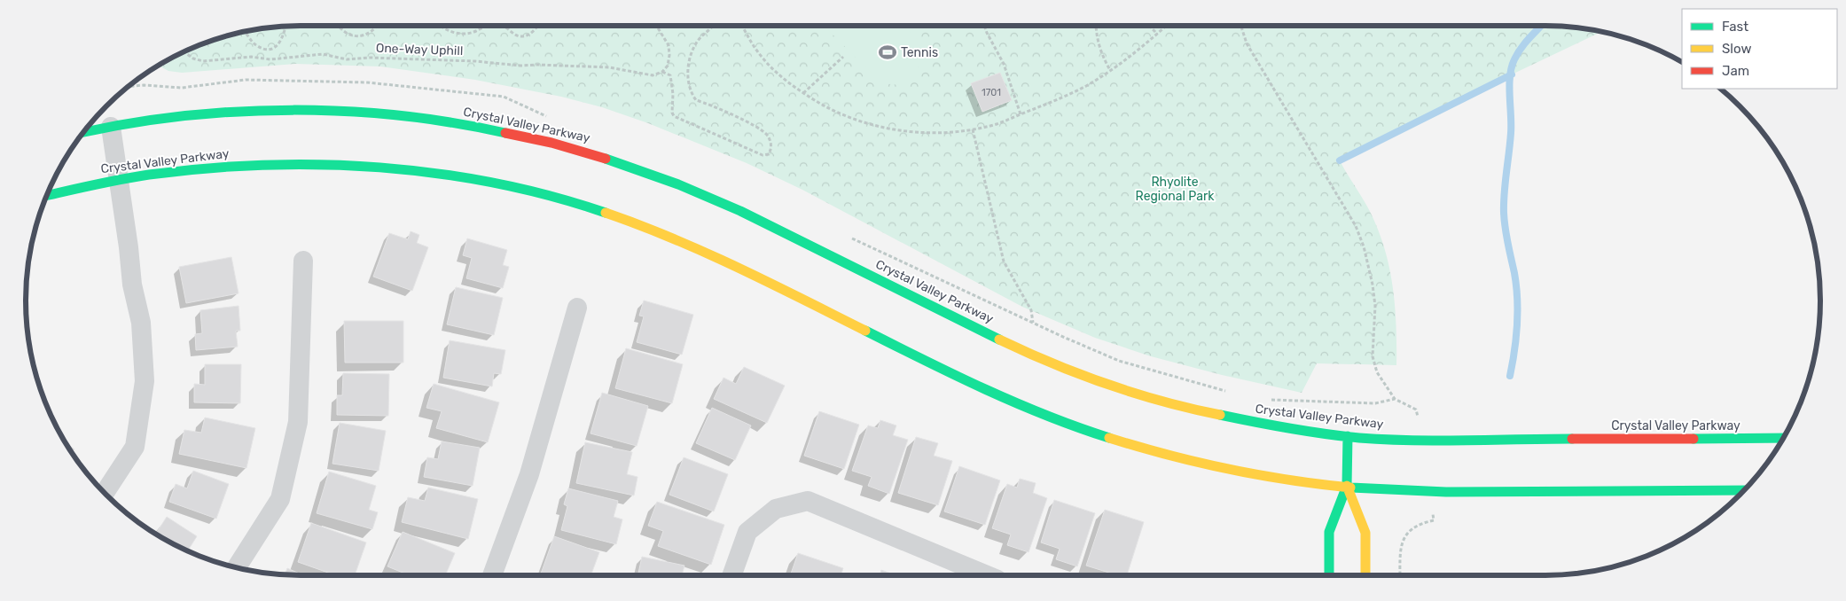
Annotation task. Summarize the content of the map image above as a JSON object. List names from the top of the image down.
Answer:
{
  "streets": {
    "main road": ["Crystal Valley Parkway"],
    "path": ["One-Way Uphill"]
  },
  "parks": ["Rhyolite Regional Park"],
  "places": {
    "sports": ["Tennis"]
  },
  "house_numbers": ["1701"],
  "legend": ["Fast", "Slow", "Jam"]
}
